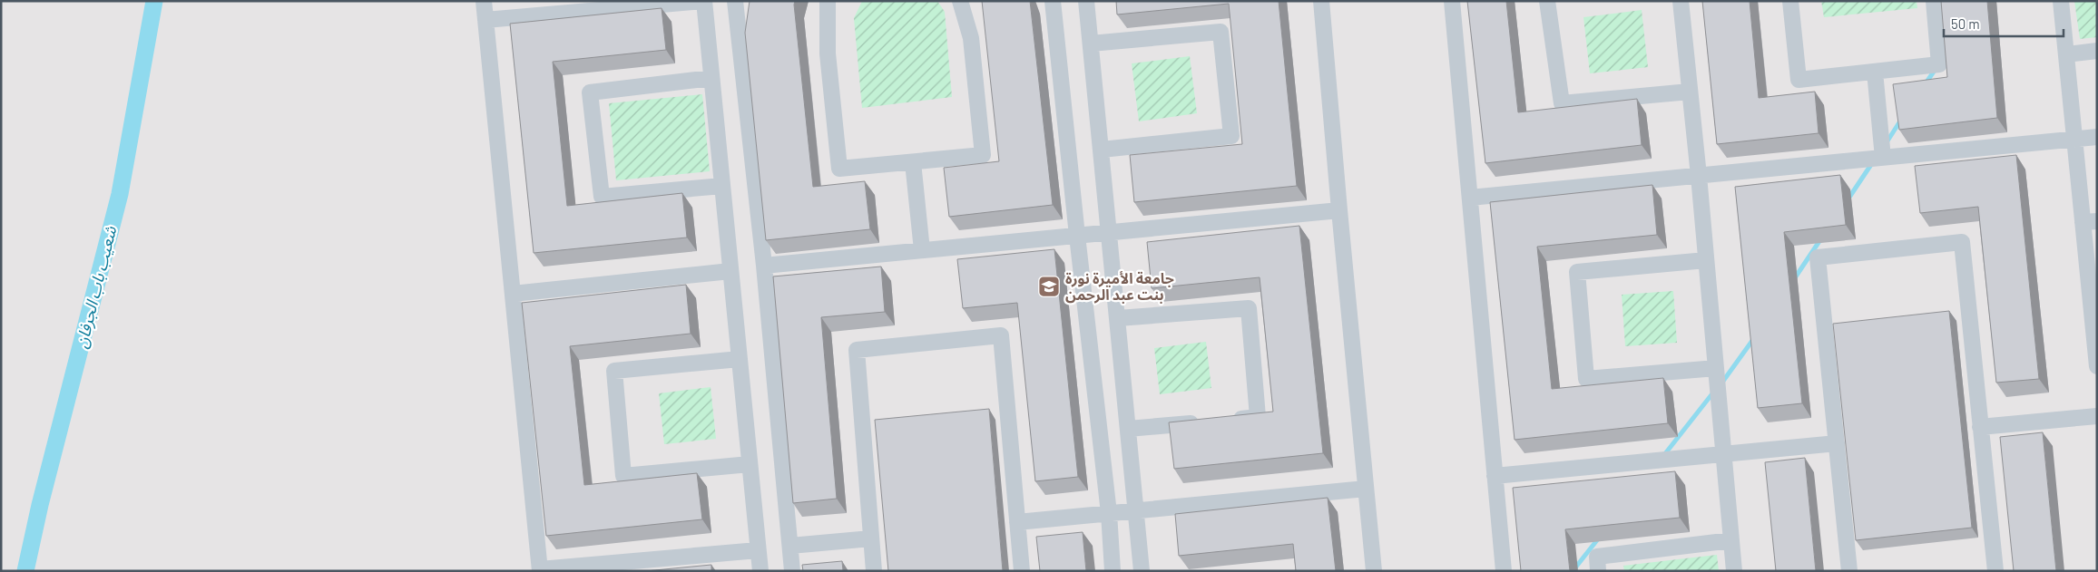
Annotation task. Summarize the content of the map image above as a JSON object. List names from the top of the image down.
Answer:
{
  "water": ["شعيب باب الجرفان"],
  "places": {
    "school or university": ["جامعة الأميرة نورة بنت عبد الرحمن"]
  },
  "scale_bar": "50 m"
}
